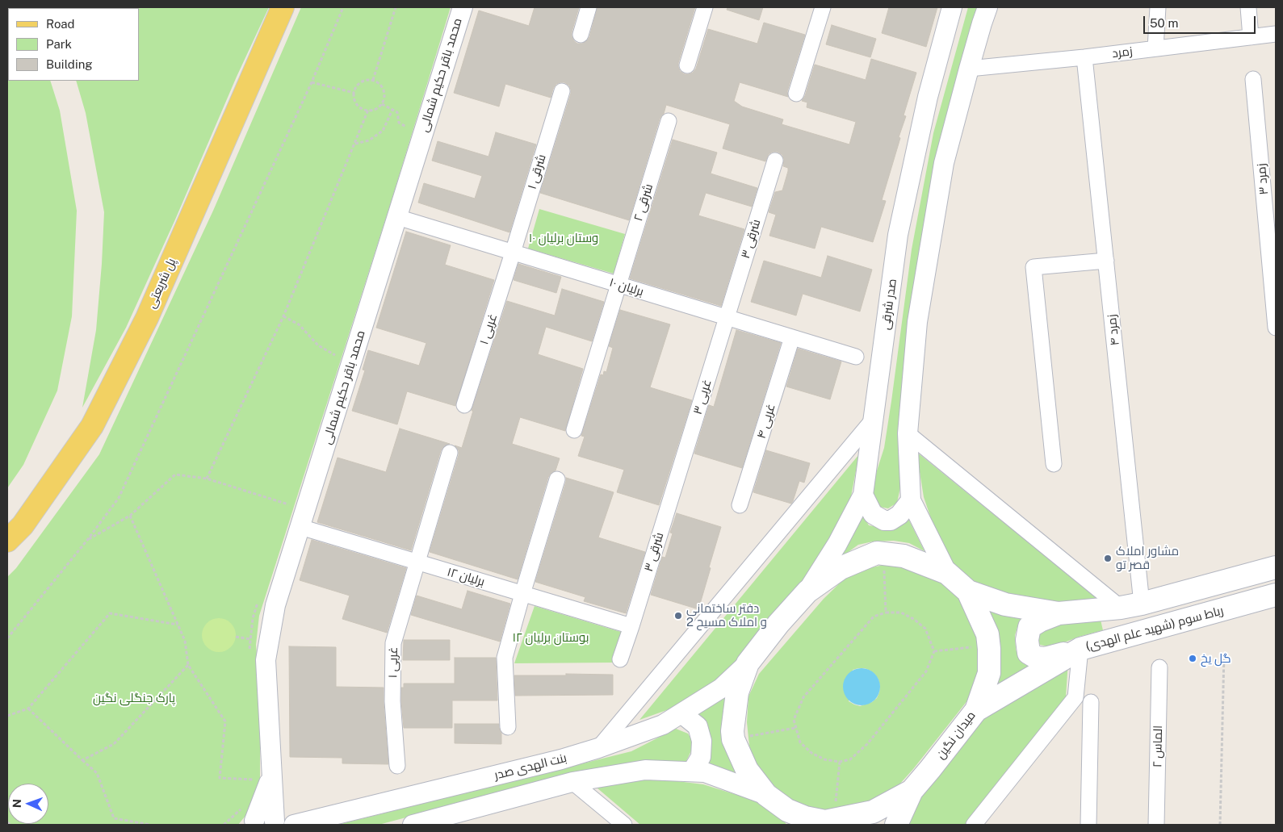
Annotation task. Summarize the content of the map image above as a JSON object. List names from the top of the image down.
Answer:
{
  "streets": {
    "main road": ["پل شریعتی", "رباط سوم (شهید علم الهدی)", "میدان نگین"],
    "street": [
      "زمرد",
      "محمد باقر حکیم شمالی",
      "۱ شرقی",
      "زمرد ۳",
      "۲ شرقی",
      "۳ شرقی",
      "برلیان ۱۰",
      "صدر شرقی",
      "۱ غربی",
      "زمرد ۴",
      "۳ غربی",
      "۴ غربی",
      "برلیان ۱۲",
      "الماس ۲",
      "بنت الهدی صدر"
    ]
  },
  "crossings": [
    ["زمرد", "زمرد ۴"],
    ["محمد باقر حکیم شمالی", "برلیان ۱۰"],
    ["محمد باقر حکیم شمالی", "برلیان ۱۲"],
    ["۱ شرقی", "برلیان ۱۰"],
    ["۱ شرقی", "۱ غربی"],
    ["۲ شرقی", "برلیان ۱۰"],
    ["۳ شرقی", "برلیان ۱۰"],
    ["۳ شرقی", "۳ غربی"],
    ["۳ شرقی", "برلیان ۱۲"],
    ["برلیان ۱۰", "۱ غربی"],
    ["برلیان ۱۰", "۳ غربی"],
    ["برلیان ۱۰", "۴ غربی"],
    ["صدر شرقی", "میدان نگین"],
    ["۱ غربی", "برلیان ۱۲"],
    ["رباط سوم (شهید علم الهدی)", "میدان نگین"],
    ["میدان نگین", "بنت الهدی صدر"]
  ],
  "parks": ["وستان برلیان ۱۰", "بوستان برلیان ۱۲", "پارک جنگلی نگین"],
  "places": ["مشاور املاک قصر تو", "دفتر ساختمانی و املاک مسیح 2", "گل یخ"],
  "legend": ["Road", "Park", "Building"],
  "scale_bar": "50 m",
  "north": "left"
}
